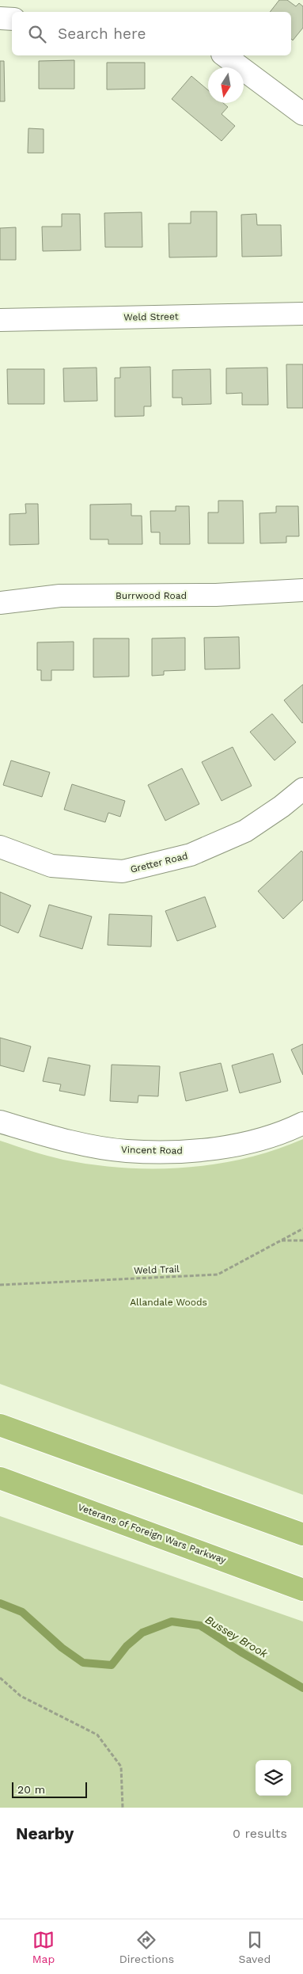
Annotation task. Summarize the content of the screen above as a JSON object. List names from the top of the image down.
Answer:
{
  "streets": {
    "highway": ["Veterans of Foreign Wars Parkway"],
    "street": [
      "Weld Street",
      "Burrwood Road",
      "Gretter Road",
      "Vincent Road"
    ],
    "path": ["Weld Trail"]
  },
  "water": ["Bussey Brook"],
  "parks": ["Allandale Woods"],
  "scale_bar": "20 m",
  "north": "bottom",
  "page": {
    "search": "Search here",
    "scale": "20 m",
    "heading": ["Nearby", "0 results"],
    "nav": ["Map", "Directions", "Saved"]
  }
}
